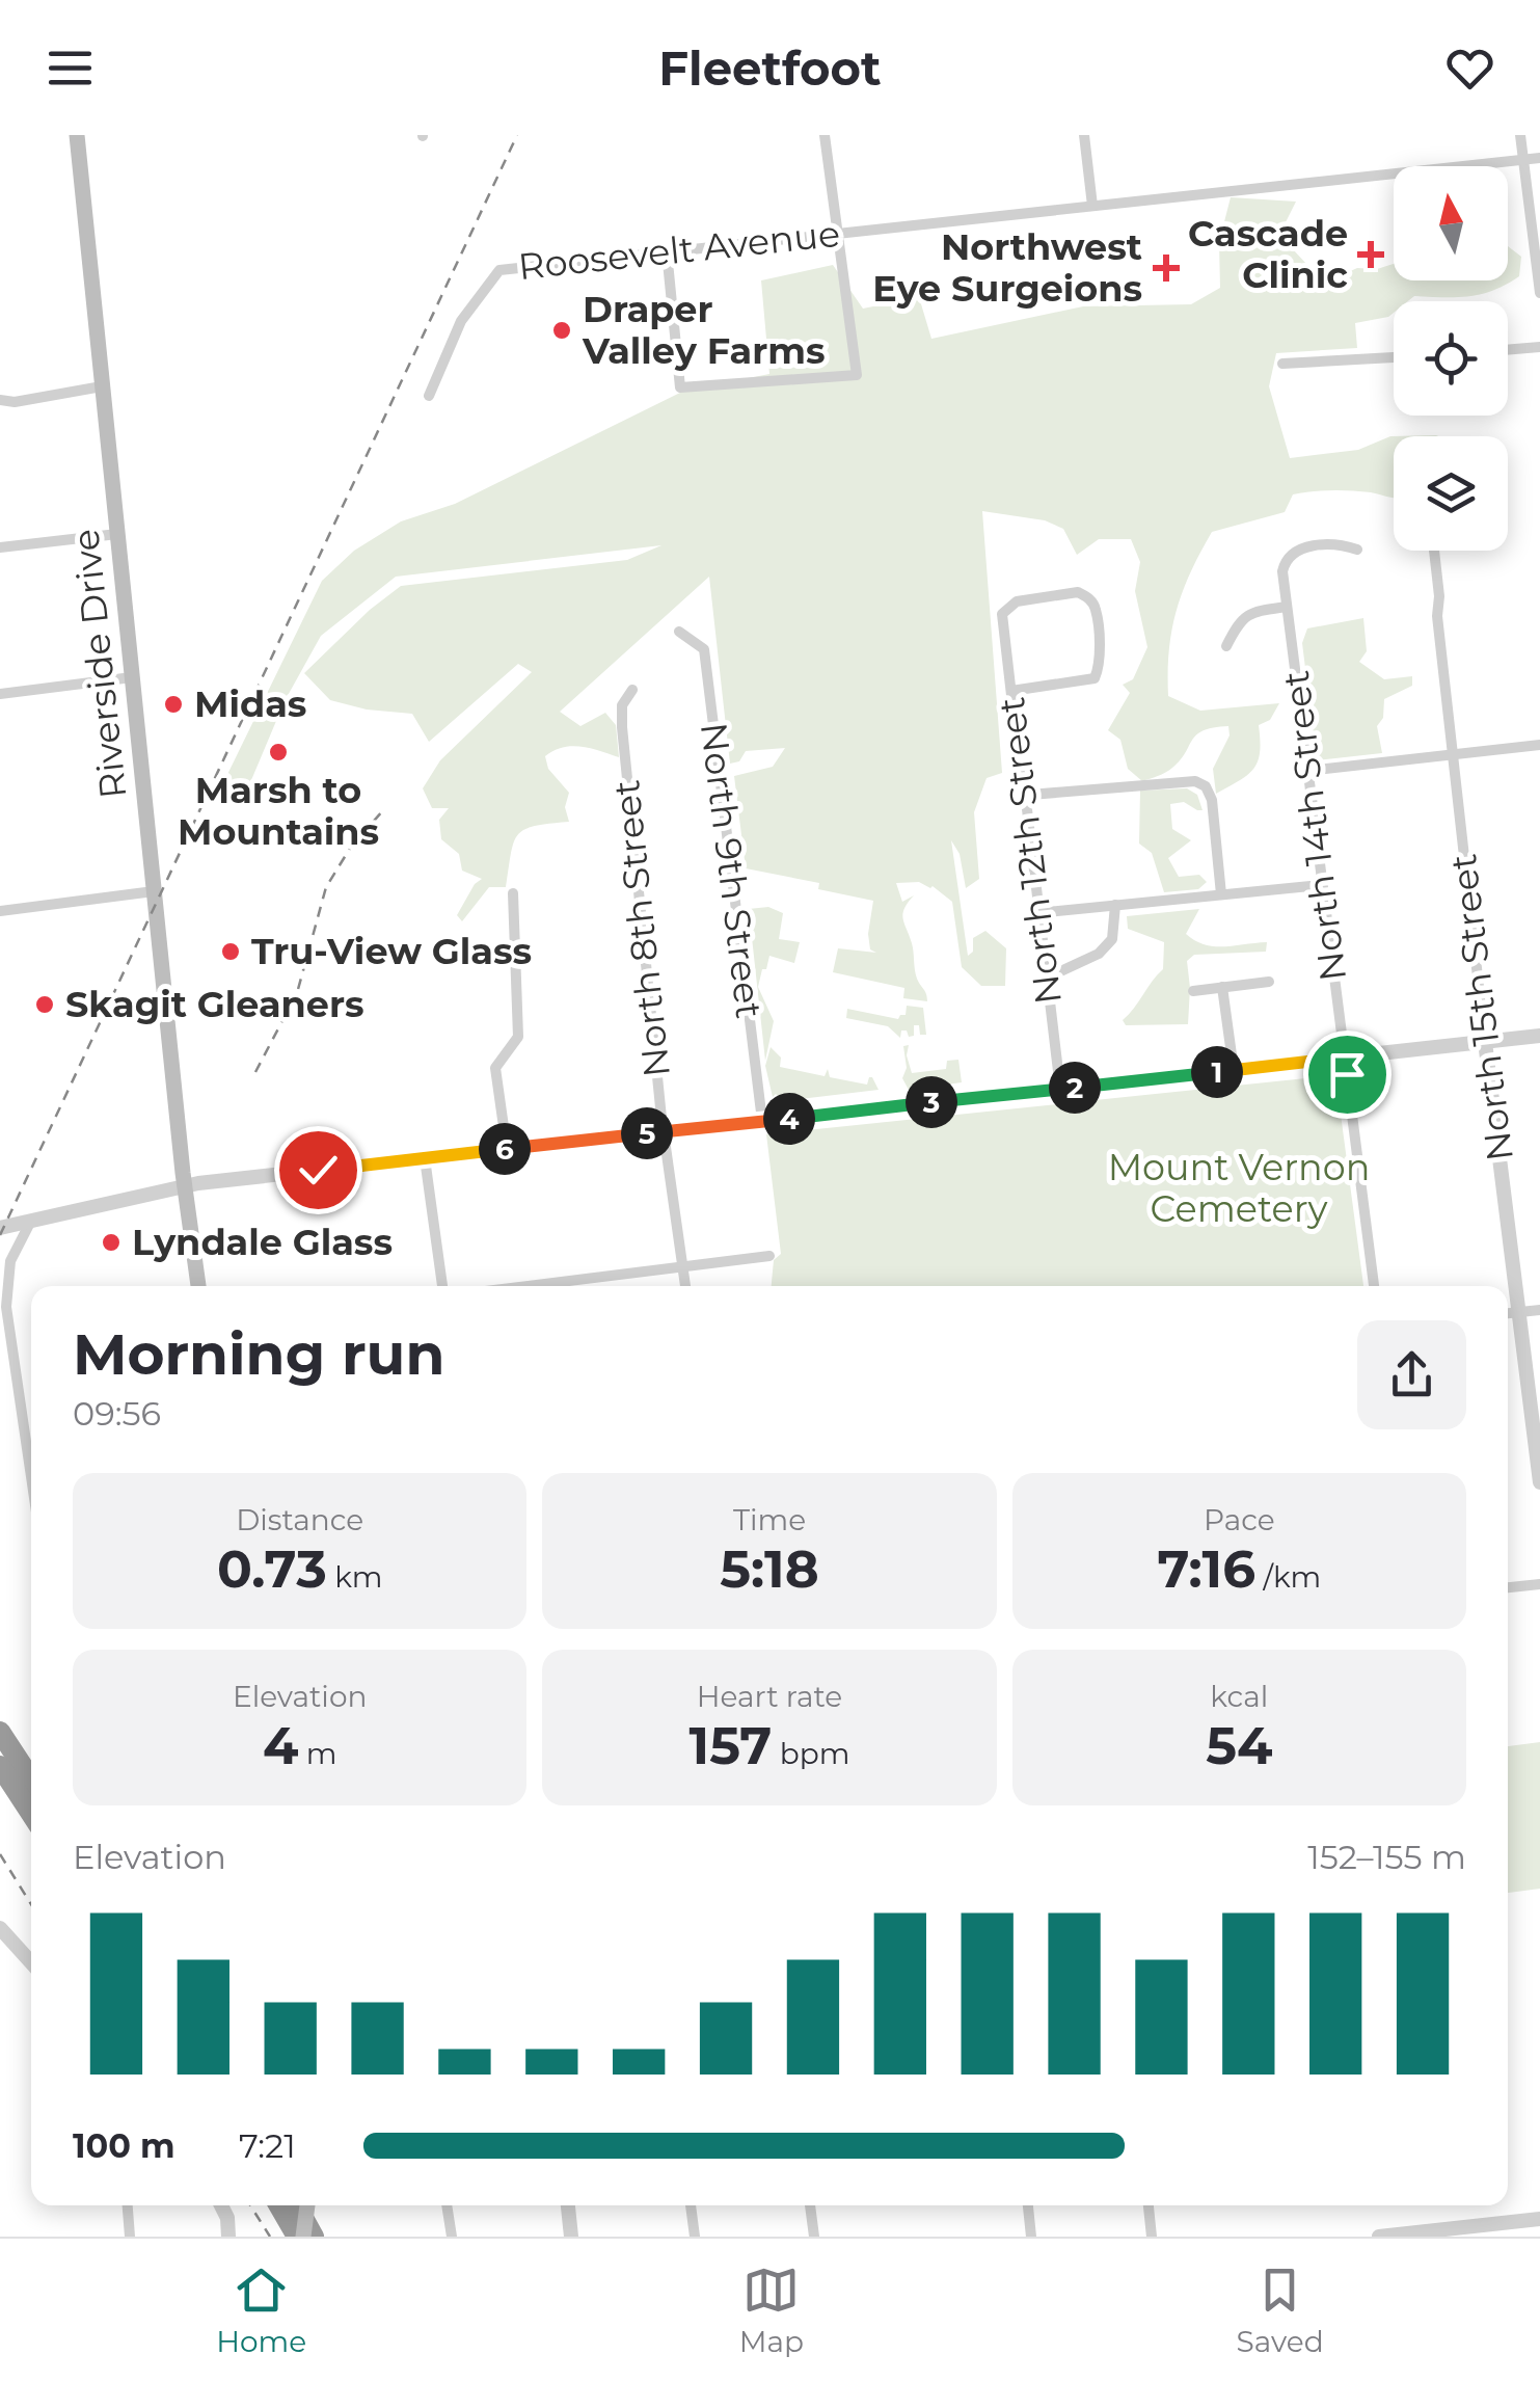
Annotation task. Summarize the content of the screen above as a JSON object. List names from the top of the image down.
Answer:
{
  "streets": {
    "main road": ["Riverside Drive"],
    "street": [
      "Roosevelt Avenue",
      "North 14th Street",
      "North 12th Street",
      "North 9th Street",
      "North 8th Street",
      "North 15th Street"
    ]
  },
  "parks": ["Mount Vernon Cemetery"],
  "places": {
    "health": ["Cascade Clinic", "Northwest Eye Surgeions"],
    "other": [
      "Draper Valley Farms",
      "Midas",
      "Marsh to Mountains",
      "Tru-View Glass",
      "Skagit Gleaners",
      "Lyndale Glass"
    ]
  },
  "north": "top",
  "page": {
    "header": "Fleetfoot",
    "pins": [
      "1",
      "2",
      "3",
      "4",
      "5",
      "6"
    ],
    "heading": ["Morning run", "09:56"],
    "stats": [
      ["Distance", "0.73 km"],
      ["Time", "5:18"],
      ["Pace", "7:16 /km"],
      ["Elevation", "4 m"],
      ["Heart rate", "157 bpm"],
      ["kcal", "54"]
    ],
    "chart": ["Elevation", "152–155 m"],
    "list": [
      {
        "name": "100 m",
        "note": "7:21"
      }
    ],
    "tabs": ["Home", "Map", "Saved"]
  }
}
